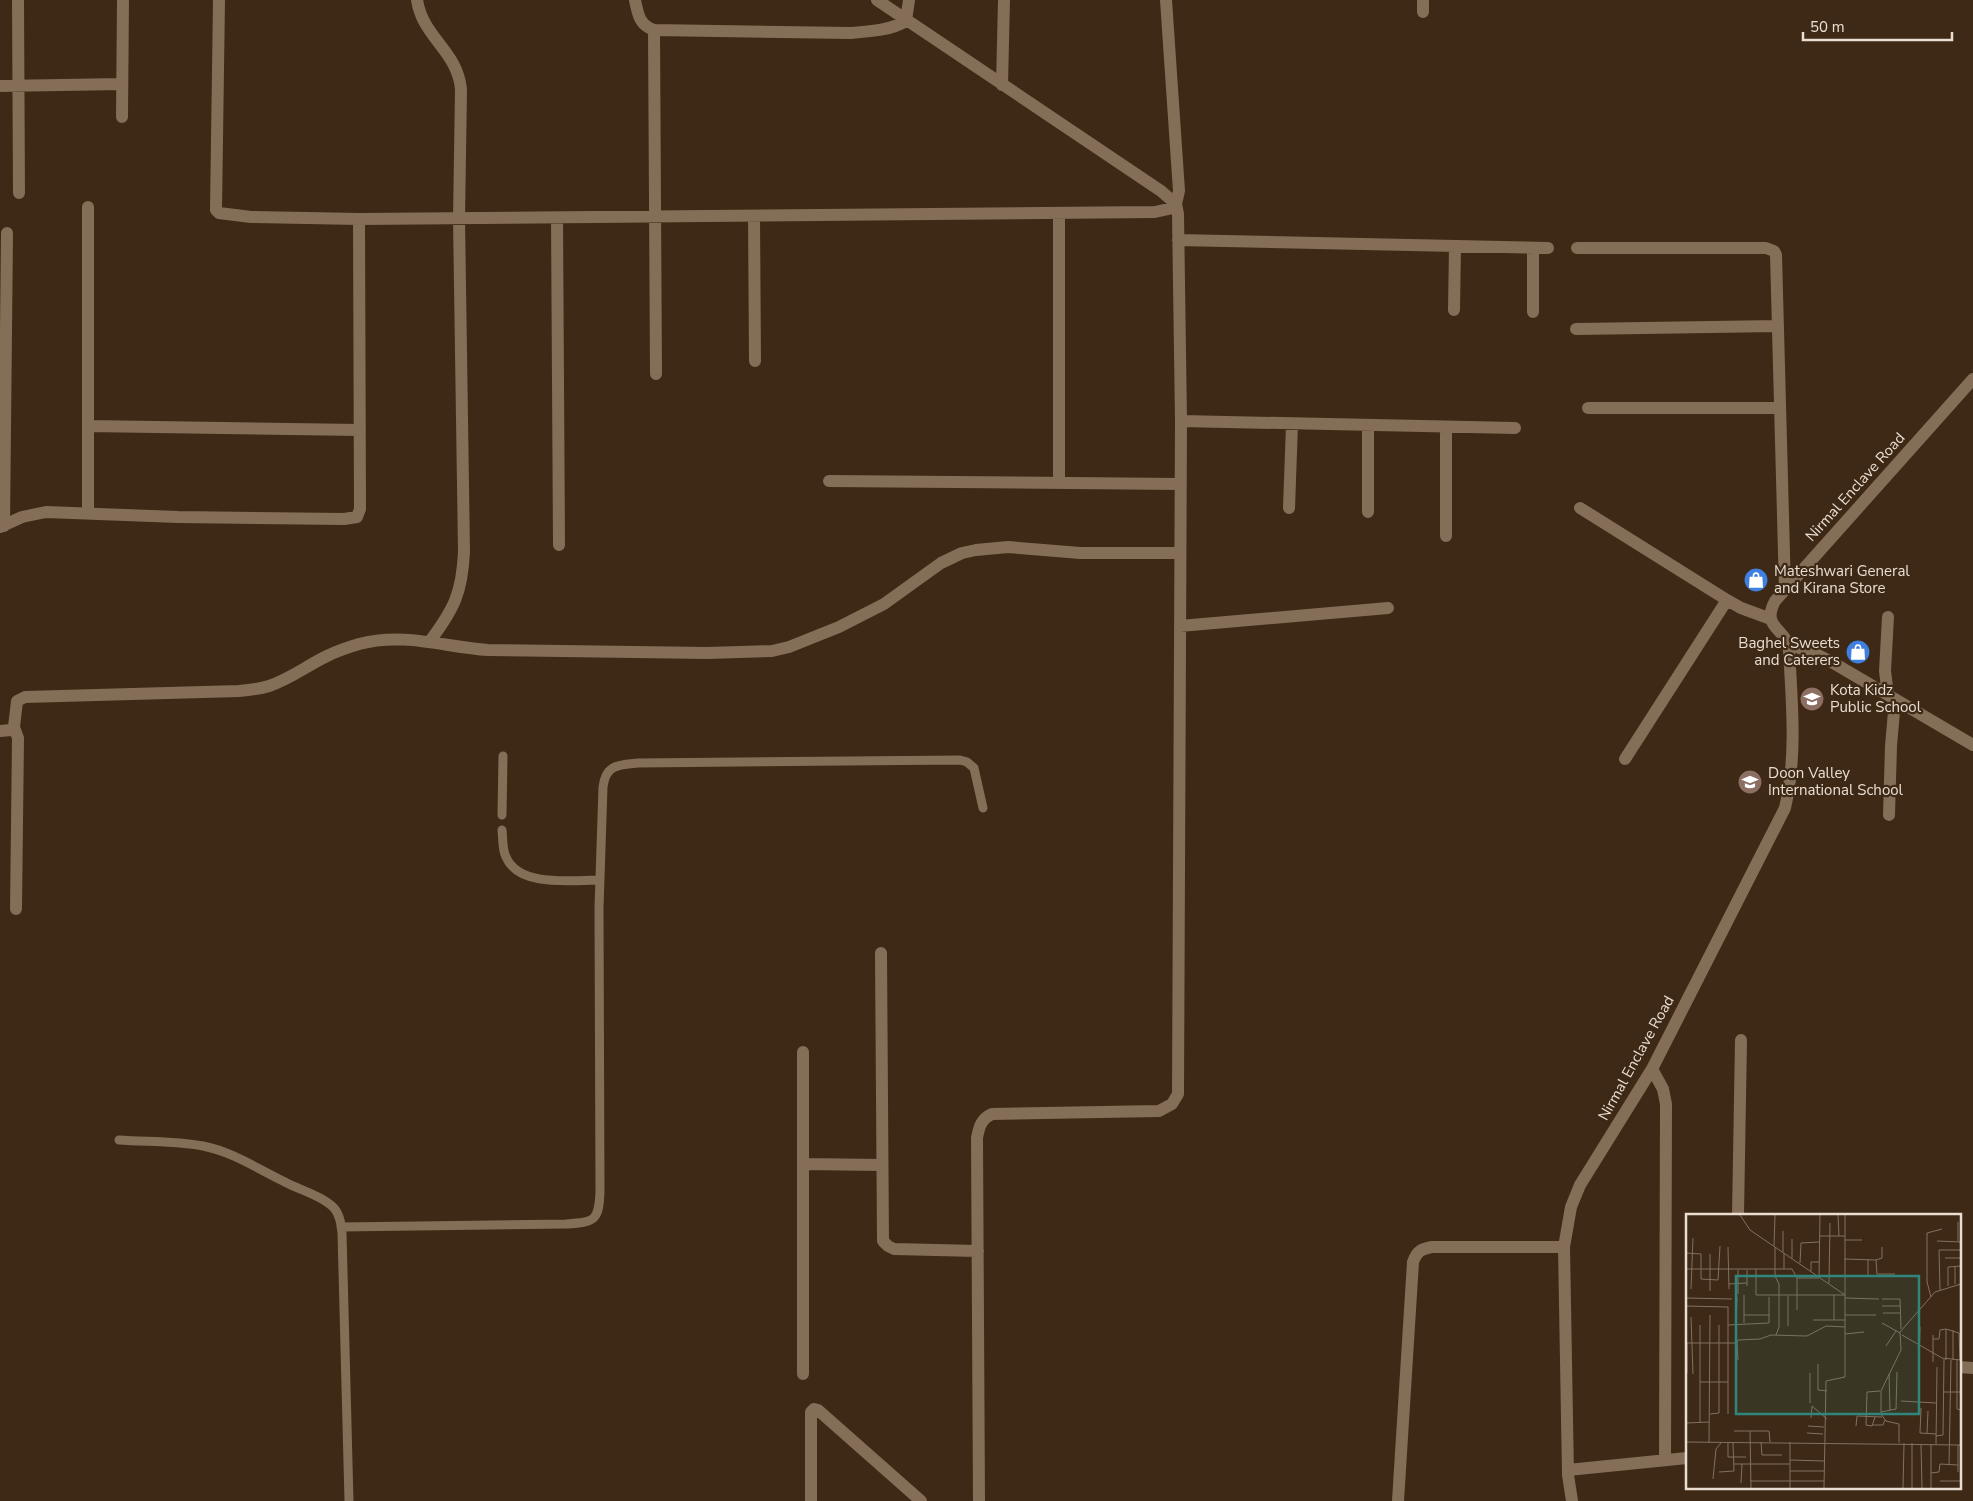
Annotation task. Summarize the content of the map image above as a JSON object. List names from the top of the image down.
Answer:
{
  "streets": {
    "street": ["Nirmal Enclave Road"]
  },
  "places": {
    "shop": ["Mateshwari General and Kirana Store", "Baghel Sweets and Caterers"],
    "school or university": ["Kota Kidz Public School", "Doon Valley International School"]
  },
  "scale_bar": "50 m"
}
